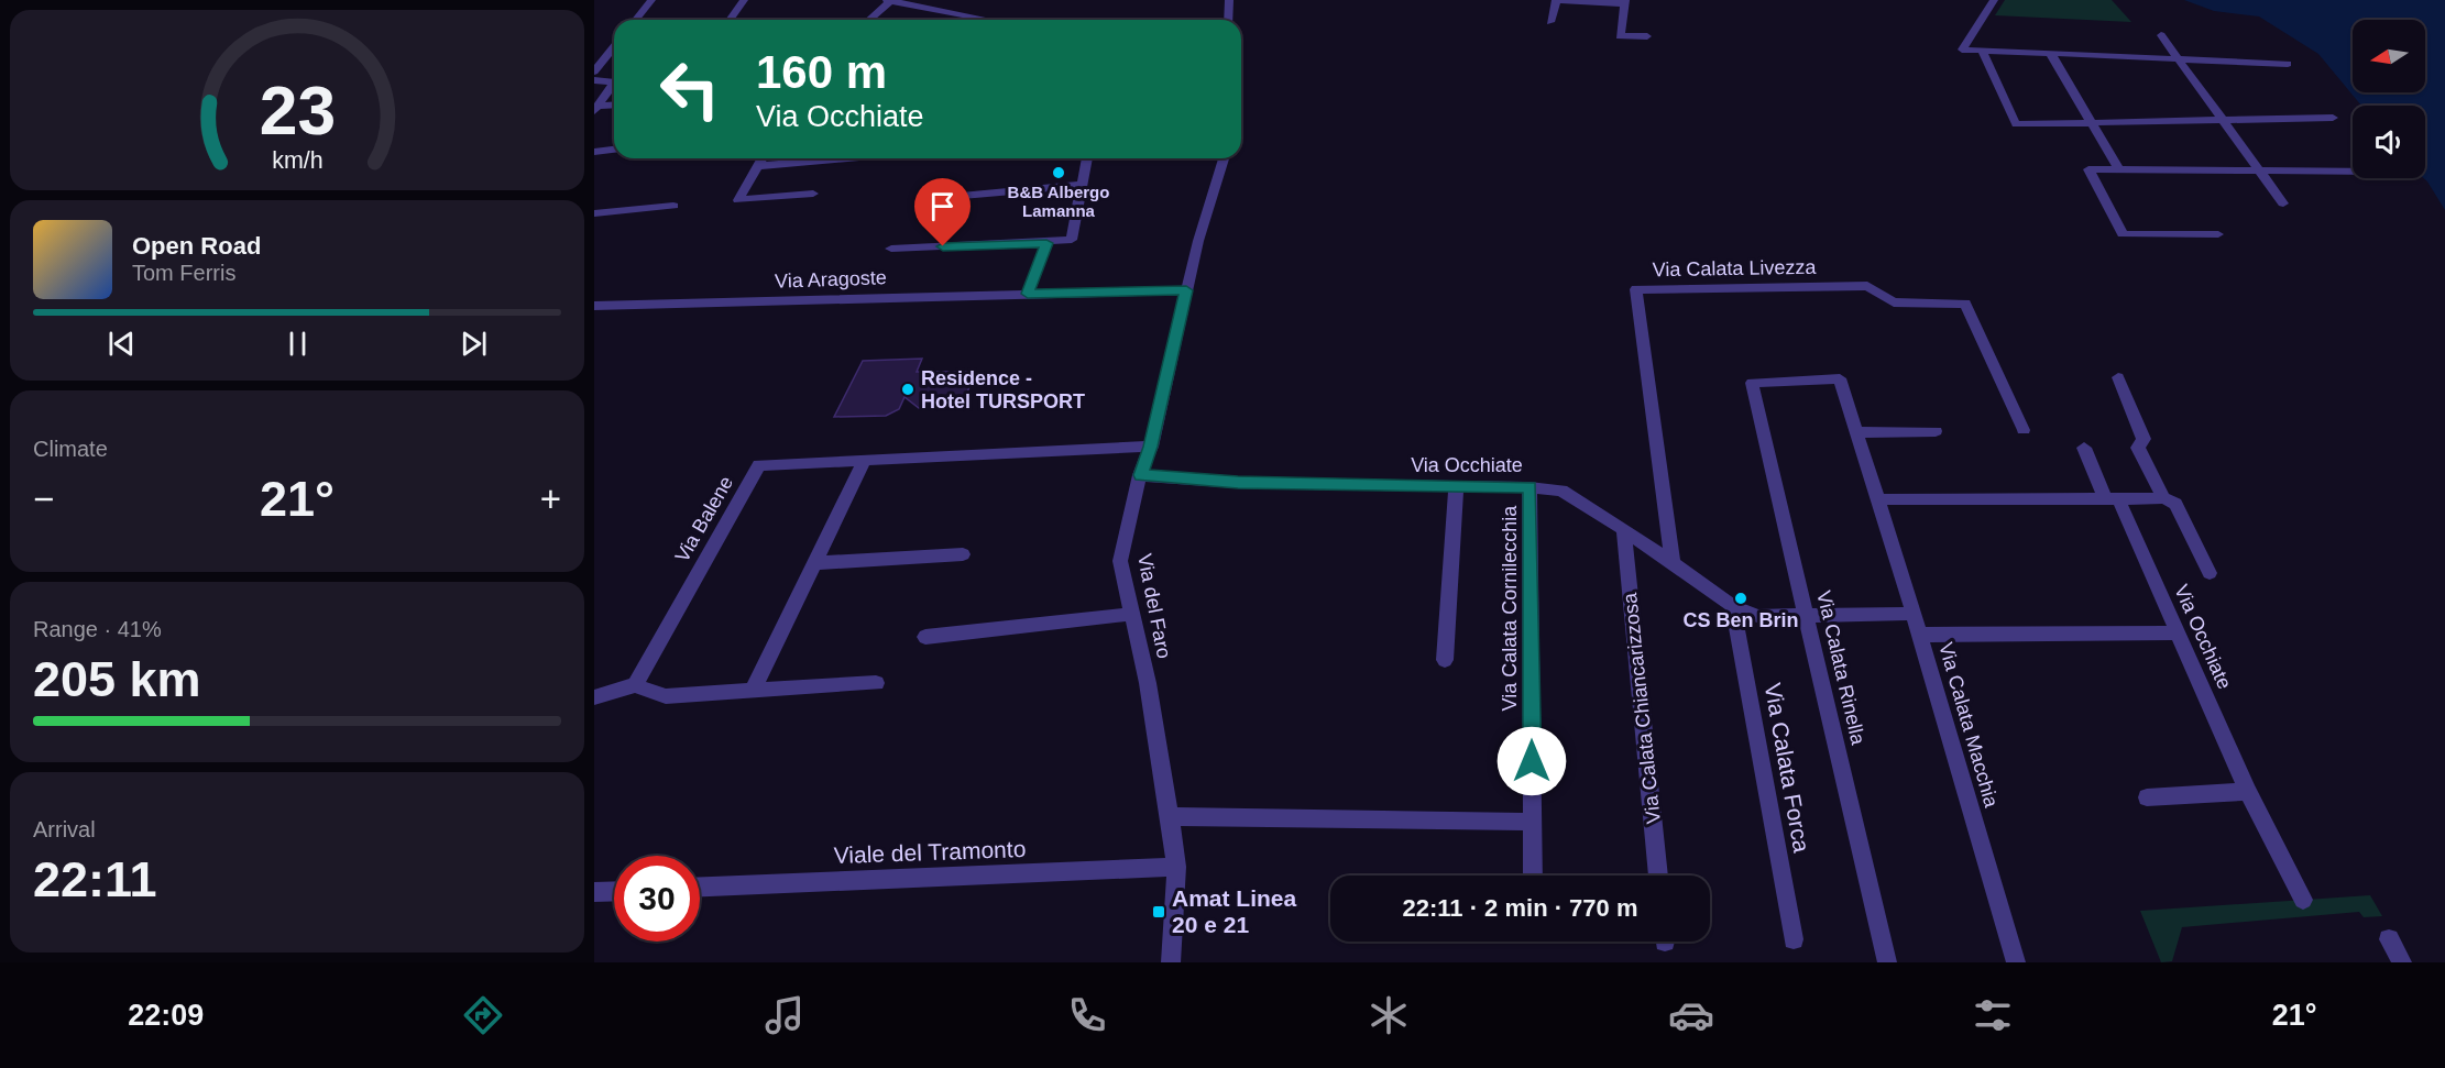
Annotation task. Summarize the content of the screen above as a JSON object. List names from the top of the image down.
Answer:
{
  "streets": {
    "street": [
      "Via Calata Livezza",
      "Via Aragoste",
      "Via Occhiate",
      "Via Balene",
      "Via del Faro",
      "Via Calata Cornilecchia",
      "Via Calata Rinella",
      "Via Calata Chiancarizzosa",
      "Via Calata Macchia",
      "Via Calata Forca",
      "Viale del Tramonto"
    ]
  },
  "crossings": [
    ["Via Calata Livezza", "Via Occhiate"],
    ["Via Aragoste", "Via del Faro"],
    ["Via Occhiate", "Via del Faro"],
    ["Via Occhiate", "Via Calata Cornilecchia"],
    ["Via Occhiate", "Via Calata Rinella"],
    ["Via Occhiate", "Via Calata Chiancarizzosa"],
    ["Via Occhiate", "Via Calata Macchia"],
    ["Via Occhiate", "Via Calata Forca"],
    ["Via Balene", "Via del Faro"],
    ["Via del Faro", "Viale del Tramonto"],
    ["Via Calata Rinella", "Via Calata Macchia"]
  ],
  "places": {
    "other": ["B&B Albergo Lamanna", "Residence - Hotel TURSPORT", "CS Ben Brin"],
    "transit": ["Amat Linea 20 e 21"]
  },
  "north": "left",
  "page": {
    "turn": ["160 m", "Via Occhiate"],
    "song": ["Open Road", "Tom Ferris"],
    "tile": [
      "Climate",
      ["Range · 41%", "205 km"],
      ["Arrival", "22:11"]
    ],
    "heat": ["−", "21°", "+"],
    "limit": "30",
    "trip": "22:11 · 2 min · 770 m",
    "tabs": ["22:09", "21°"],
    "gauge": ["23", "km/h"]
  }
}
